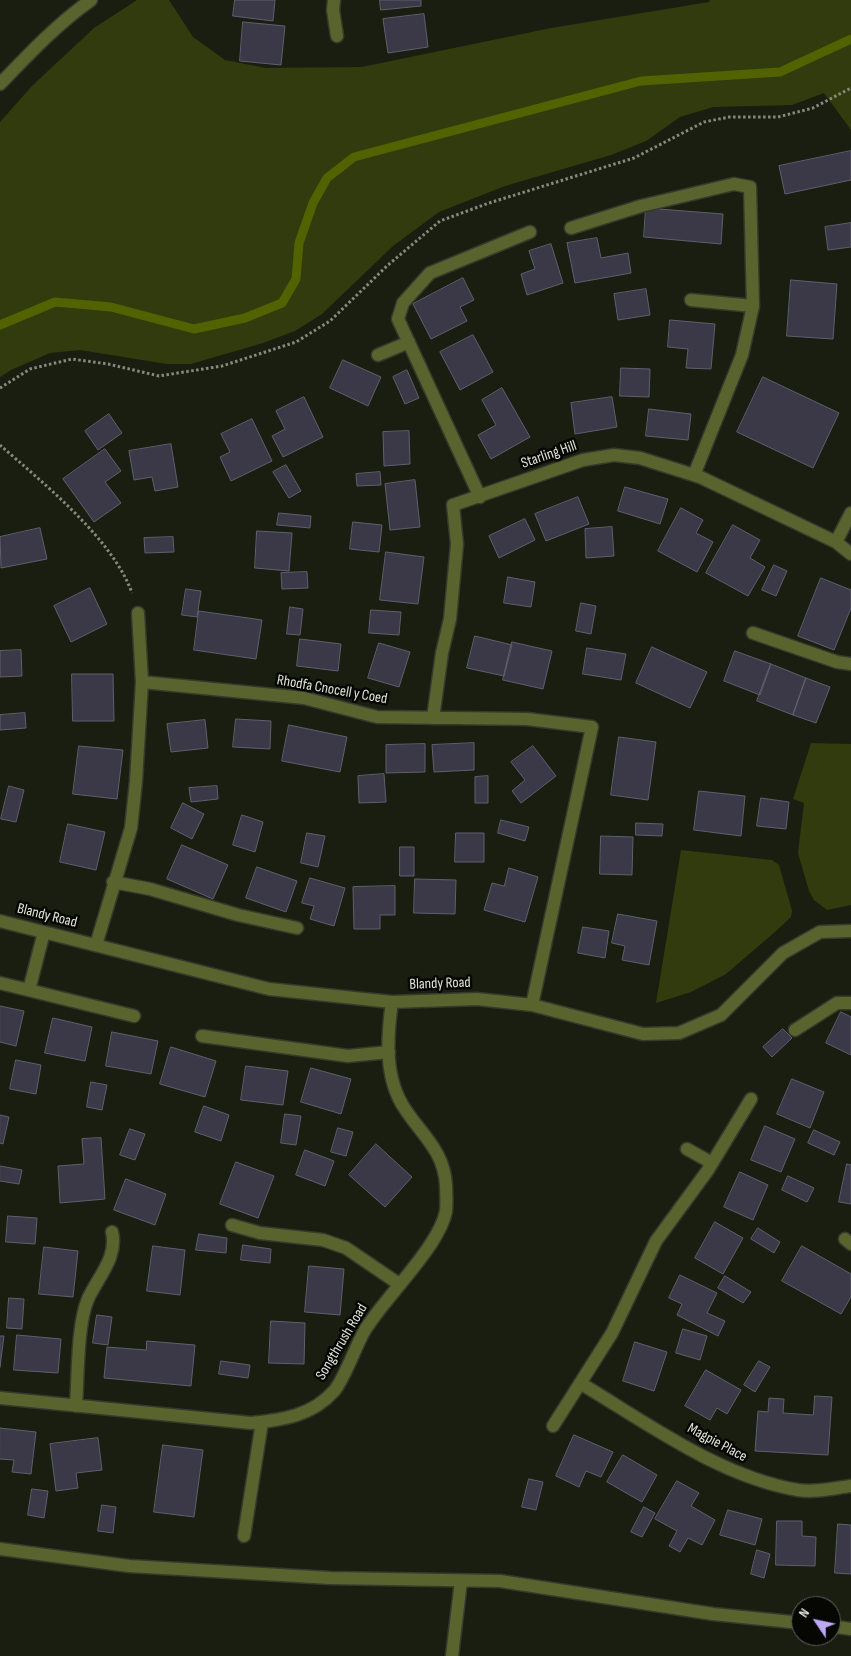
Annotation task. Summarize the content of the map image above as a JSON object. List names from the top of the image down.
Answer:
{
  "streets": {
    "street": [
      "Starling Hill",
      "Rhodfa Cnocell y Coed",
      "Blandy Road",
      "Songthrush Road",
      "Magpie Place"
    ]
  },
  "crossings": [
    ["Starling Hill", "Rhodfa Cnocell y Coed"],
    ["Rhodfa Cnocell y Coed", "Blandy Road"],
    ["Blandy Road", "Songthrush Road"]
  ],
  "north": "top left"
}
